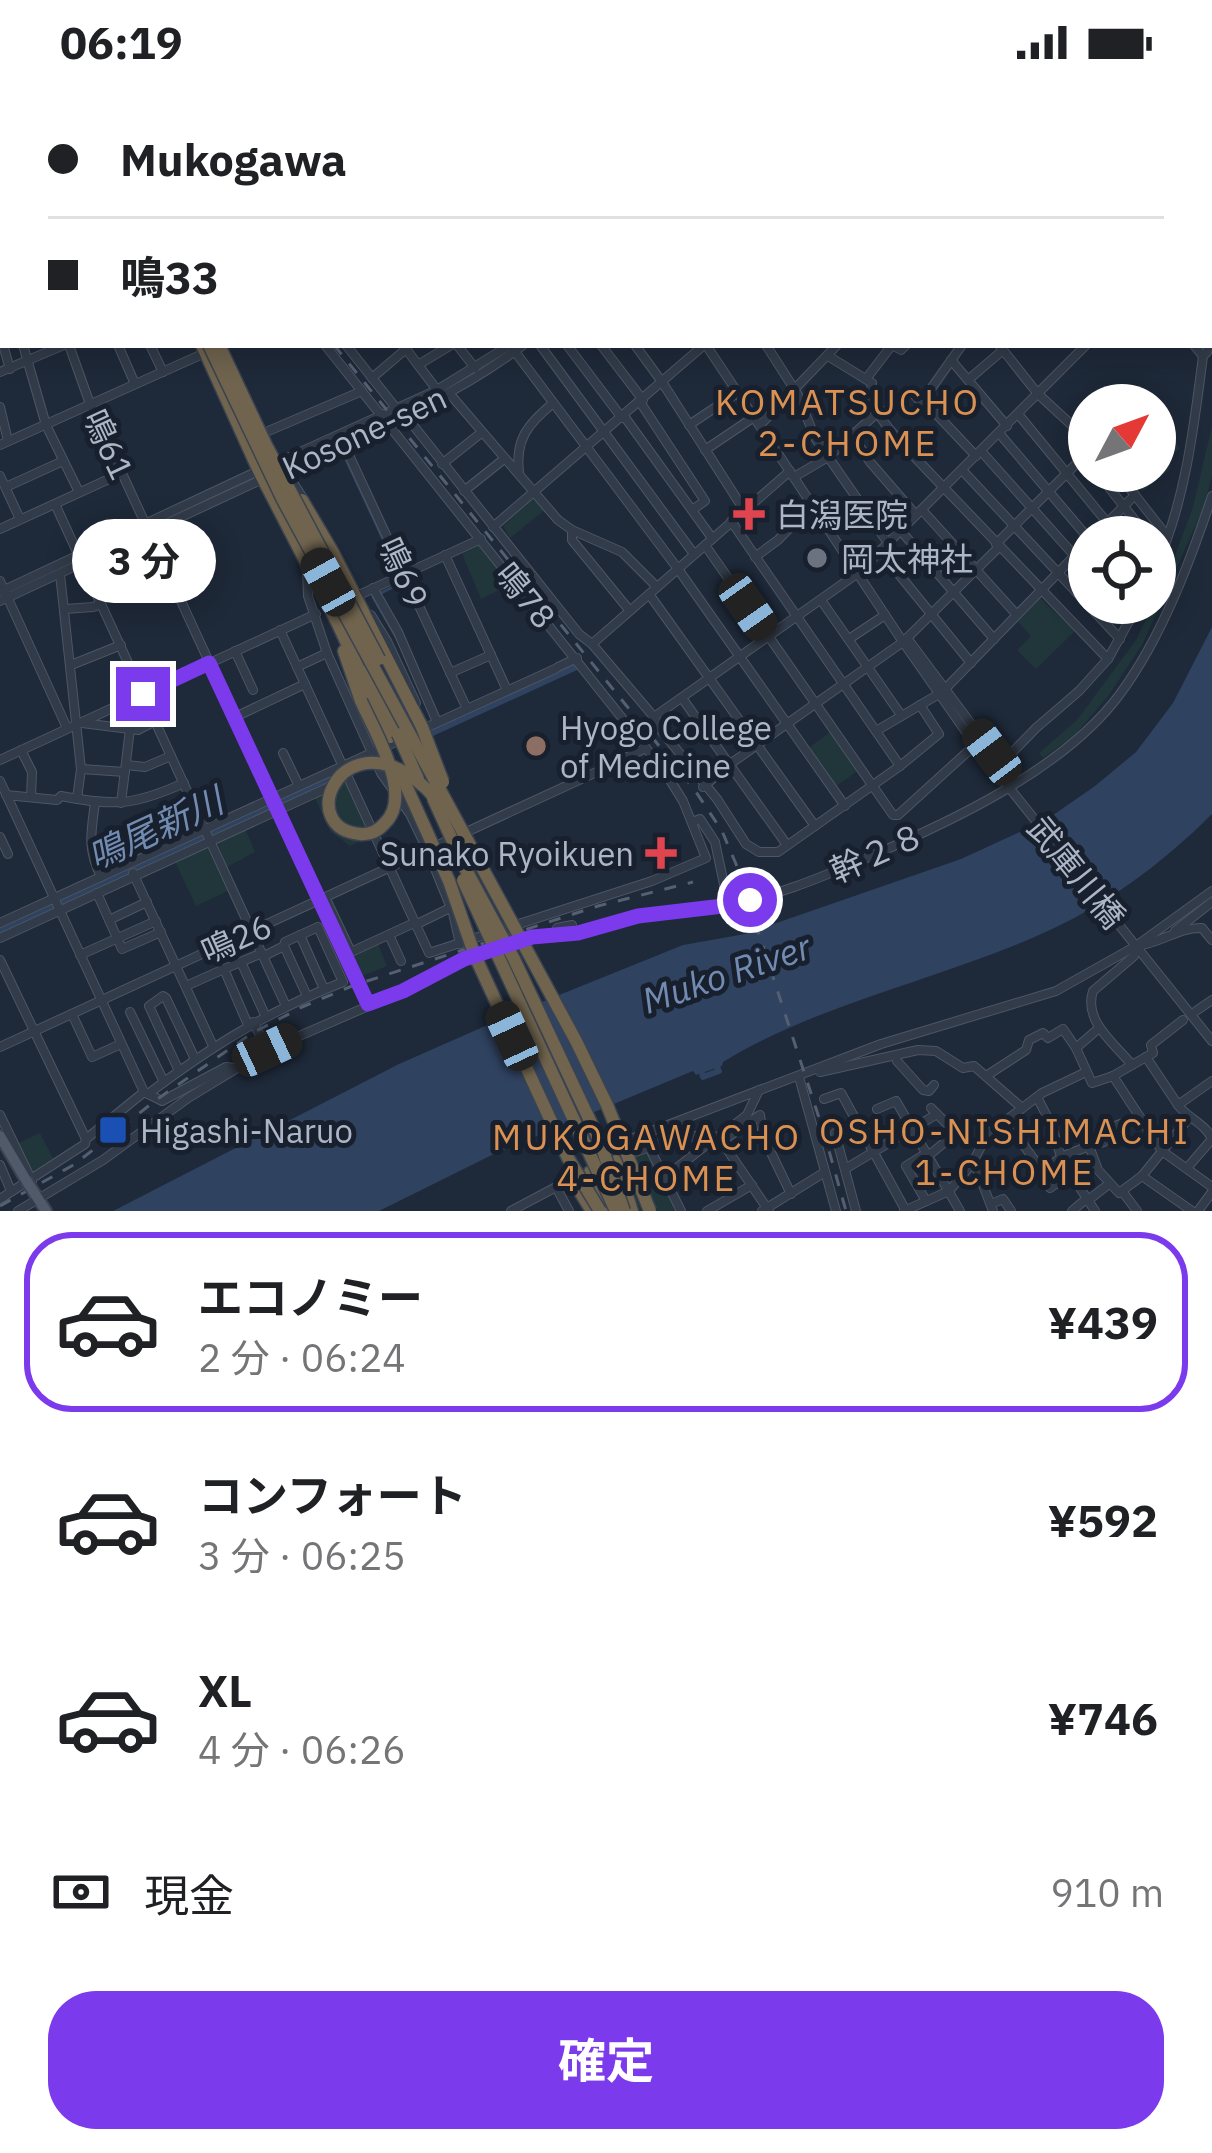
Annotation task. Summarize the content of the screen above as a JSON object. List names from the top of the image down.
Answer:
{
  "streets": {
    "street": [
      "Kosone-sen",
      "鳴61",
      "鳴69",
      "鳴78",
      "幹２８",
      "武庫川橋",
      "鳴26"
    ]
  },
  "crossings": [
    ["Kosone-sen", "鳴61"],
    ["Kosone-sen", "鳴69"],
    ["Kosone-sen", "鳴78"],
    ["鳴61", "幹２８"],
    ["鳴61", "鳴26"],
    ["鳴78", "鳴26"],
    ["幹２８", "武庫川橋"]
  ],
  "districts": ["KOMATSUCHO 2-CHOME", "OSHO-NISHIMACHI 1-CHOME", "MUKOGAWACHO 4-CHOME"],
  "water": ["鳴尾新川", "Muko River"],
  "places": {
    "health": ["白潟医院", "Sunako Ryoikuen"],
    "other": ["岡太神社", "Hyogo College of Medicine"],
    "transit": ["Higashi-Naruo"]
  },
  "north": "top right",
  "page": {
    "status": "06:19",
    "banner": ["Mukogawa", "鳴33"],
    "bubble": "3 分",
    "list": [
      {
        "name": "エコノミー",
        "note": "2 分 · 06:24",
        "value": "¥439"
      },
      {
        "name": "コンフォート",
        "note": "3 分 · 06:25",
        "value": "¥592"
      },
      {
        "name": "XL",
        "note": "4 分 · 06:26",
        "value": "¥746"
      }
    ],
    "pay": ["現金", "910 m"],
    "buttons": "確定"
  }
}
